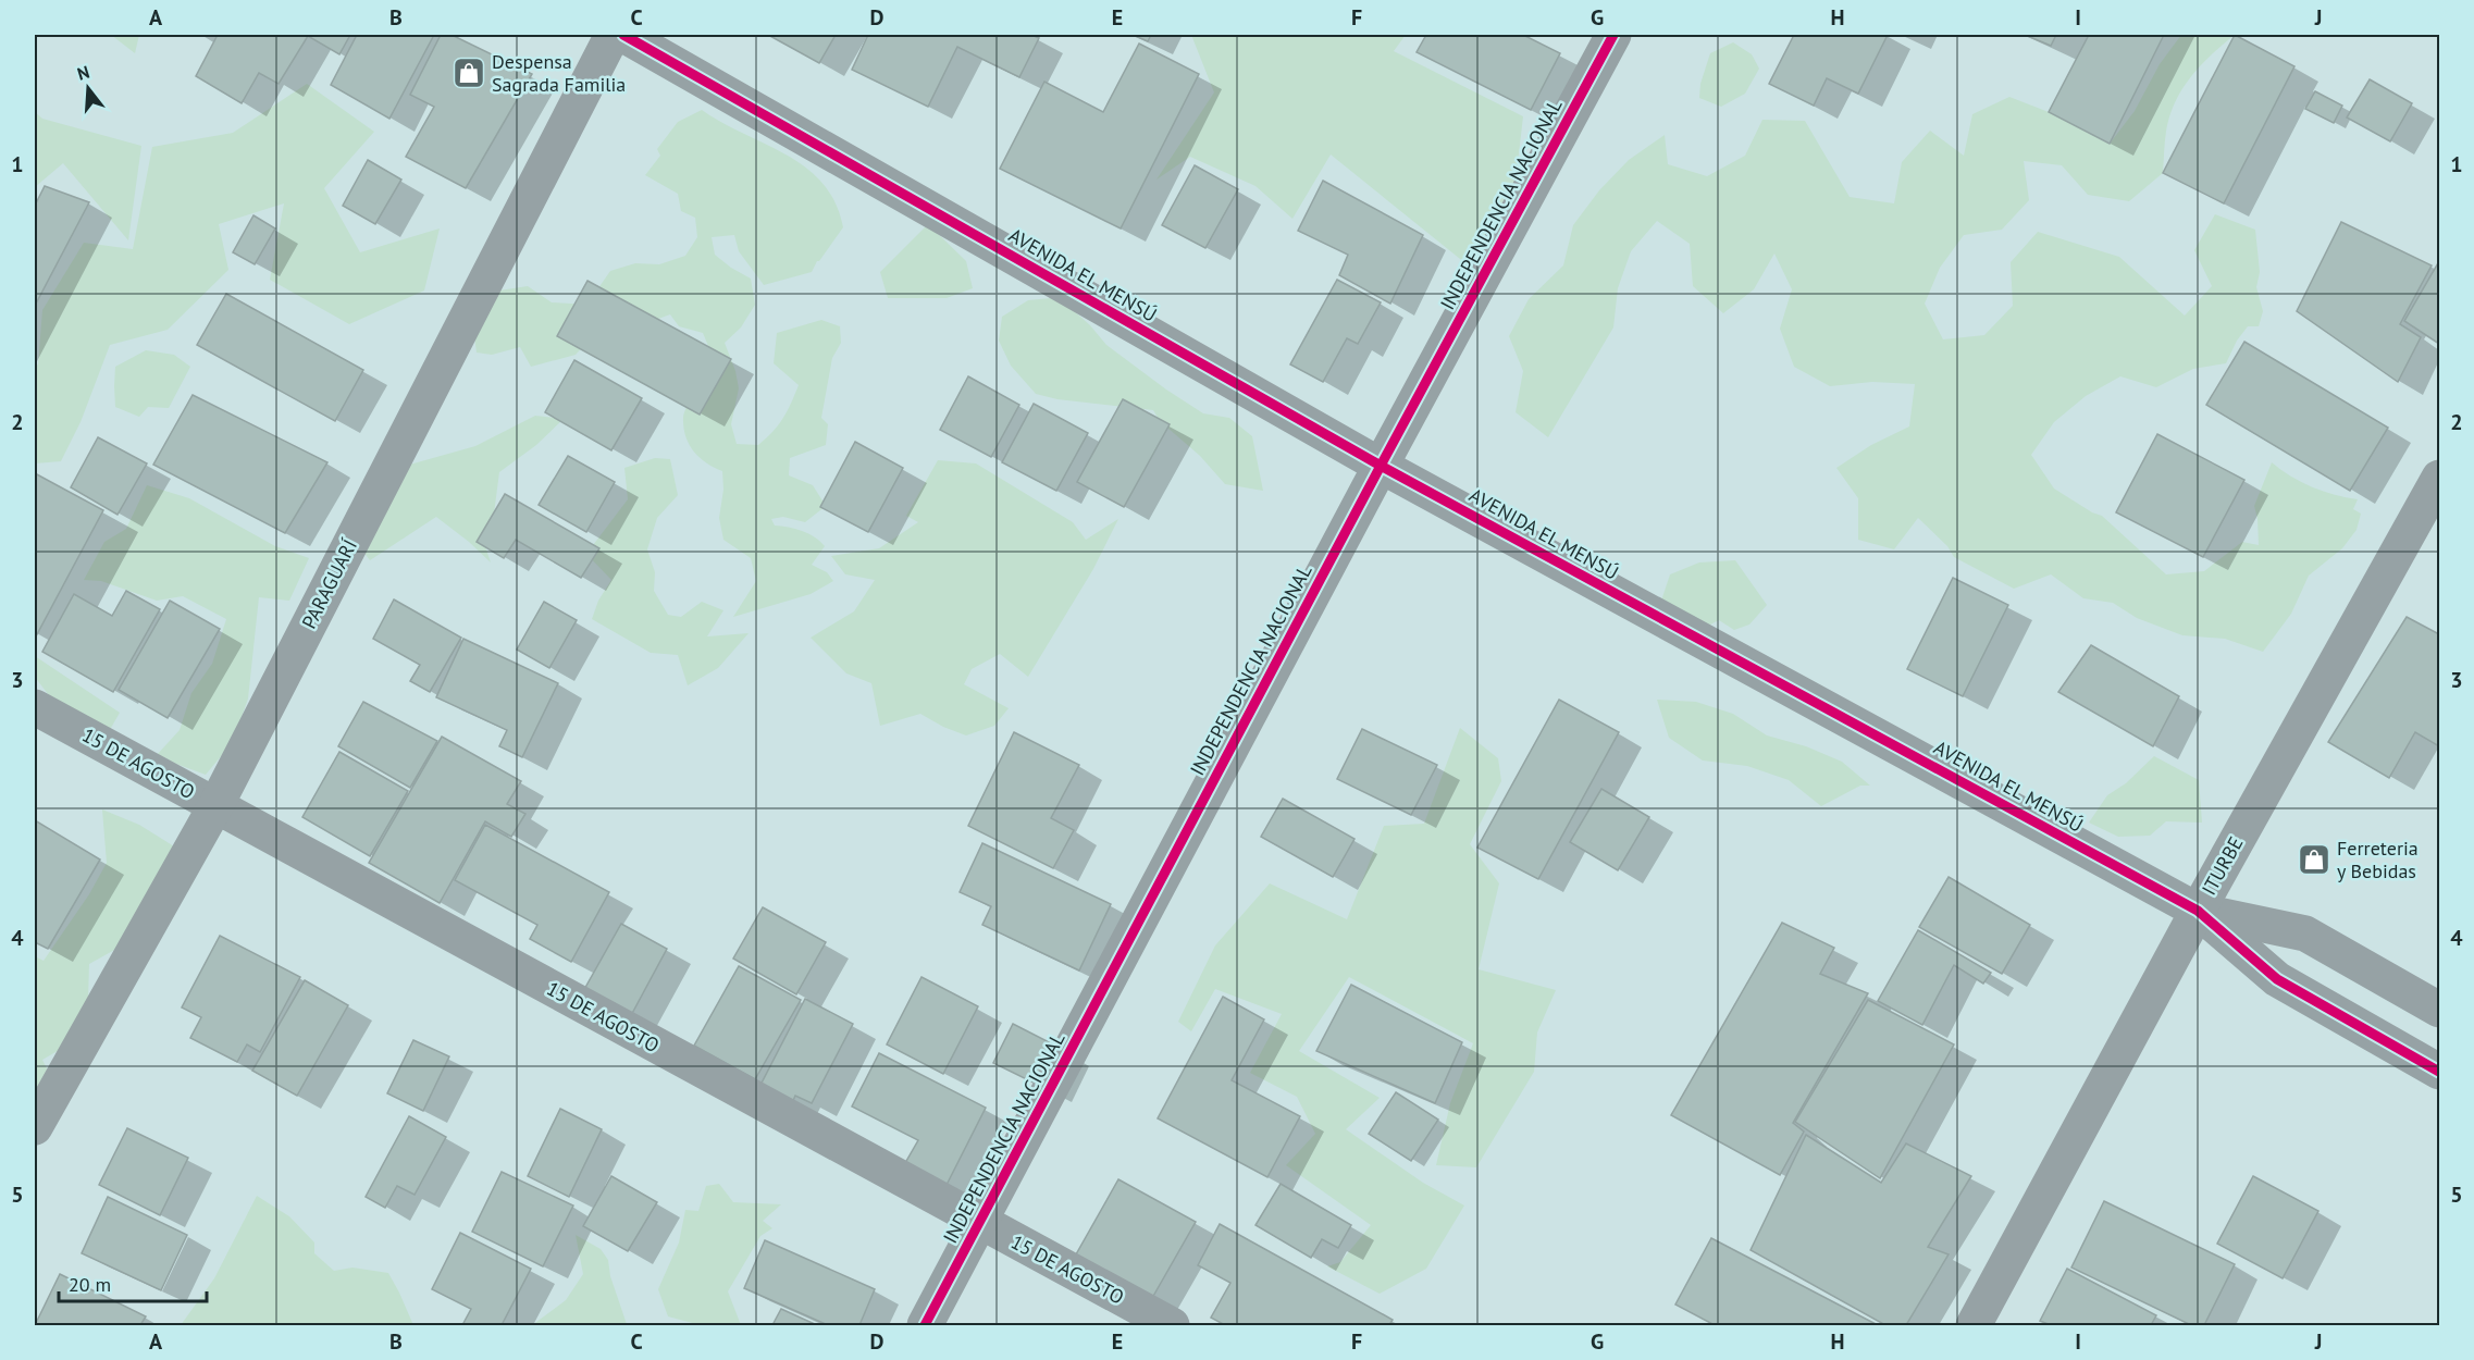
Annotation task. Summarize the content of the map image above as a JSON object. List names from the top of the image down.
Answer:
{
  "streets": {
    "street": [
      "INDEPENDENCIA NACIONAL",
      "AVENIDA EL MENSÚ",
      "PARAGUARÍ",
      "15 DE AGOSTO",
      "ITURBE"
    ]
  },
  "crossings": [
    ["INDEPENDENCIA NACIONAL", "AVENIDA EL MENSÚ"],
    ["INDEPENDENCIA NACIONAL", "15 DE AGOSTO"],
    ["AVENIDA EL MENSÚ", "ITURBE"],
    ["PARAGUARÍ", "15 DE AGOSTO"]
  ],
  "places": {
    "shop": ["Despensa Sagrada Familia", "Ferreteria y Bebidas"]
  },
  "scale_bar": "20 m",
  "north": "top",
  "grid": {
    "columns": [
      "A",
      "B",
      "C",
      "D",
      "E",
      "F",
      "G",
      "H",
      "I",
      "J"
    ],
    "rows": [
      "1",
      "2",
      "3",
      "4",
      "5"
    ]
  }
}
